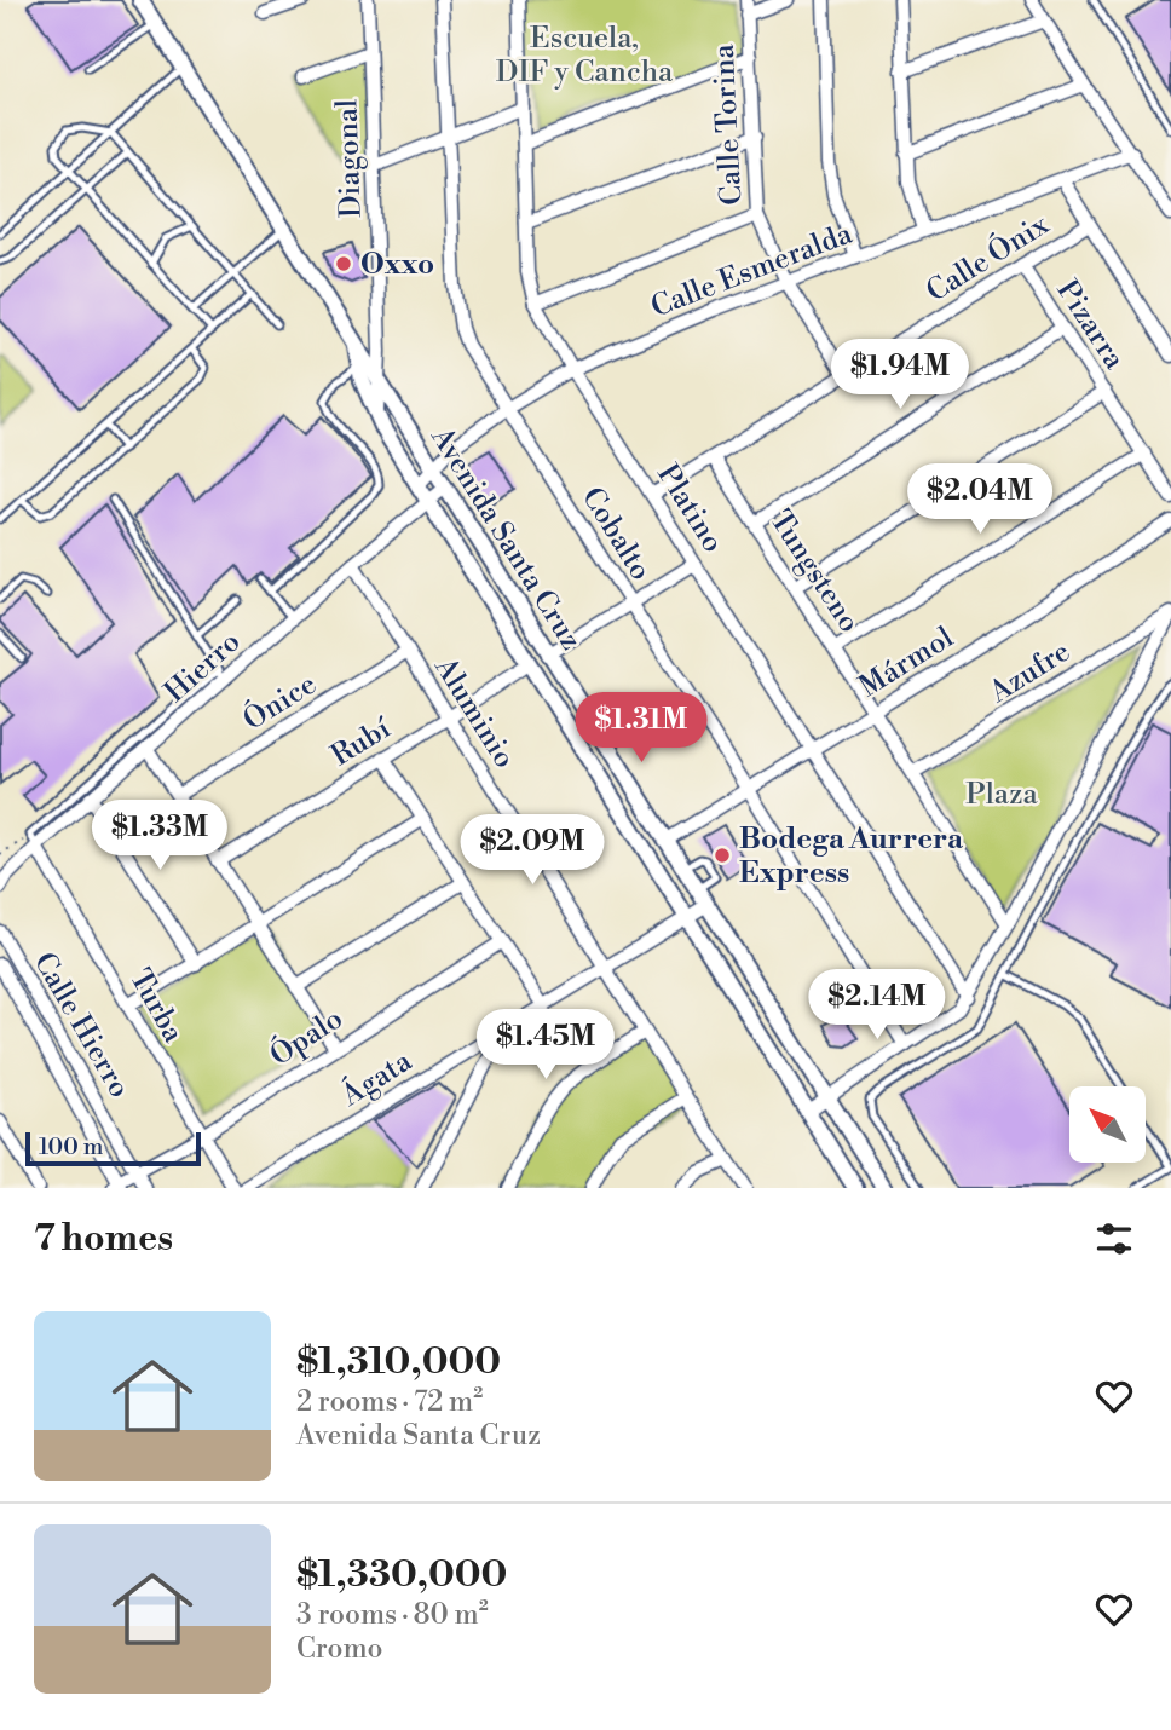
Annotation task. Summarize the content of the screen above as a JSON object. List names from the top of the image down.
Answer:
{
  "streets": {
    "street": [
      "Calle Torina",
      "Diagonal",
      "Calle Ónix",
      "Calle Esmeralda",
      "Pizarra",
      "Platino",
      "Cobalto",
      "Avenida Santa Cruz",
      "Tungsteno",
      "Mármol",
      "Hierro",
      "Azufre",
      "Ónice",
      "Aluminio",
      "Rubí",
      "Turba",
      "Calle Hierro",
      "Ópalo",
      "Ágata"
    ]
  },
  "crossings": [
    ["Calle Torina", "Calle Ónix"],
    ["Calle Torina", "Calle Esmeralda"],
    ["Diagonal", "Avenida Santa Cruz"],
    ["Calle Ónix", "Pizarra"],
    ["Calle Ónix", "Platino"],
    ["Calle Ónix", "Tungsteno"],
    ["Calle Esmeralda", "Platino"],
    ["Calle Esmeralda", "Cobalto"],
    ["Calle Esmeralda", "Avenida Santa Cruz"],
    ["Platino", "Mármol"],
    ["Cobalto", "Mármol"],
    ["Avenida Santa Cruz", "Mármol"],
    ["Avenida Santa Cruz", "Hierro"],
    ["Avenida Santa Cruz", "Rubí"],
    ["Avenida Santa Cruz", "Ágata"],
    ["Tungsteno", "Mármol"],
    ["Tungsteno", "Azufre"],
    ["Hierro", "Aluminio"],
    ["Hierro", "Turba"],
    ["Ónice", "Aluminio"],
    ["Aluminio", "Rubí"],
    ["Aluminio", "Ágata"],
    ["Turba", "Ópalo"],
    ["Calle Hierro", "Ópalo"]
  ],
  "parks": ["Escuela, DIF y Cancha", "Plaza"],
  "places": ["Oxxo", "Bodega Aurrera Express"],
  "scale_bar": "100 m",
  "north": "top left",
  "page": {
    "price": [
      "$1.94M",
      "$2.04M",
      "$1.31M",
      "$1.33M",
      "$2.09M",
      "$2.14M",
      "$1.45M"
    ],
    "scale": "100 m",
    "heading": "7 homes",
    "list": [
      {
        "name": "$1,310,000",
        "note": "2 rooms · 72 m² · Avenida Santa Cruz"
      },
      {
        "name": "$1,330,000",
        "note": "3 rooms · 80 m² · Cromo"
      }
    ]
  }
}
